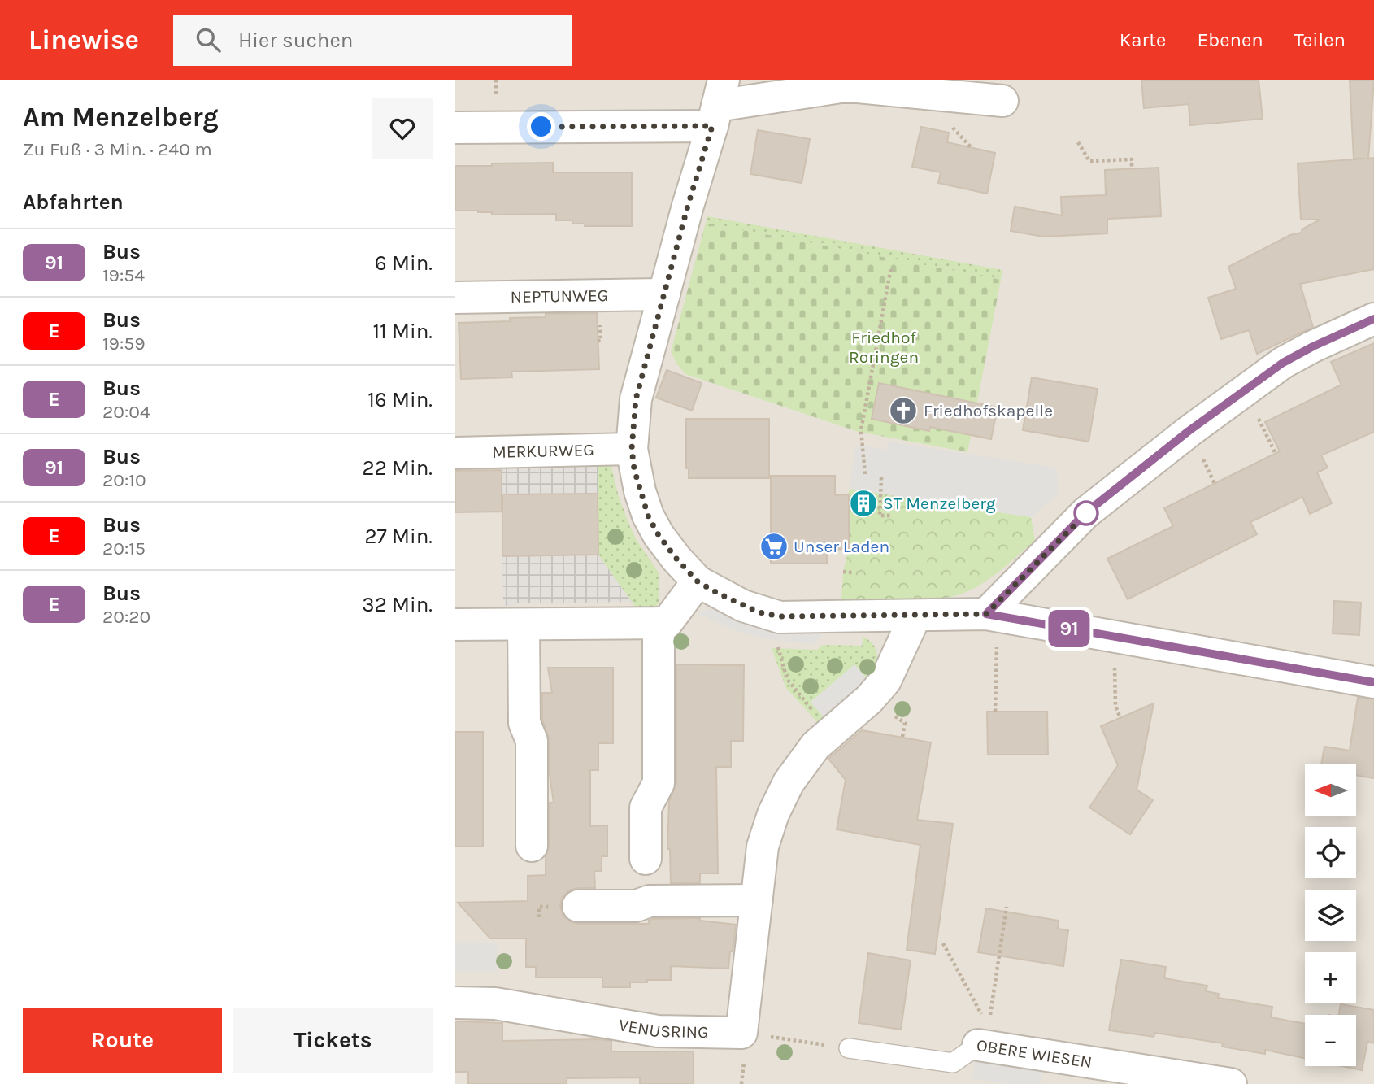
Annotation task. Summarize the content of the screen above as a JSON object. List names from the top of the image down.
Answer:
{
  "streets": {
    "street": [
      "NEPTUNWEG",
      "MERKURWEG",
      "VENUSRING",
      "OBERE WIESEN"
    ]
  },
  "parks": ["Friedhof Roringen"],
  "places": {
    "church": ["Friedhofskapelle"],
    "building": ["ST Menzelberg"],
    "supermarket": ["Unser Laden"]
  },
  "lines": ["bus line 91"],
  "north": "left",
  "page": {
    "header": "Linewise",
    "search": "Hier suchen",
    "nav": ["Karte", "Ebenen", "Teilen"],
    "heading": [
      ["Am Menzelberg", "Zu Fuß · 3 Min. · 240 m"],
      "Abfahrten"
    ],
    "on_map": "91",
    "list": [
      {
        "mark": "91",
        "name": "Bus",
        "note": "19:54",
        "value": "6 Min."
      },
      {
        "mark": "E",
        "name": "Bus",
        "note": "19:59",
        "value": "11 Min."
      },
      {
        "mark": "E",
        "name": "Bus",
        "note": "20:04",
        "value": "16 Min."
      },
      {
        "mark": "91",
        "name": "Bus",
        "note": "20:10",
        "value": "22 Min."
      },
      {
        "mark": "E",
        "name": "Bus",
        "note": "20:15",
        "value": "27 Min."
      },
      {
        "mark": "E",
        "name": "Bus",
        "note": "20:20",
        "value": "32 Min."
      }
    ],
    "map_buttons": ["+", "−"],
    "buttons": ["Route", "Tickets"]
  }
}
